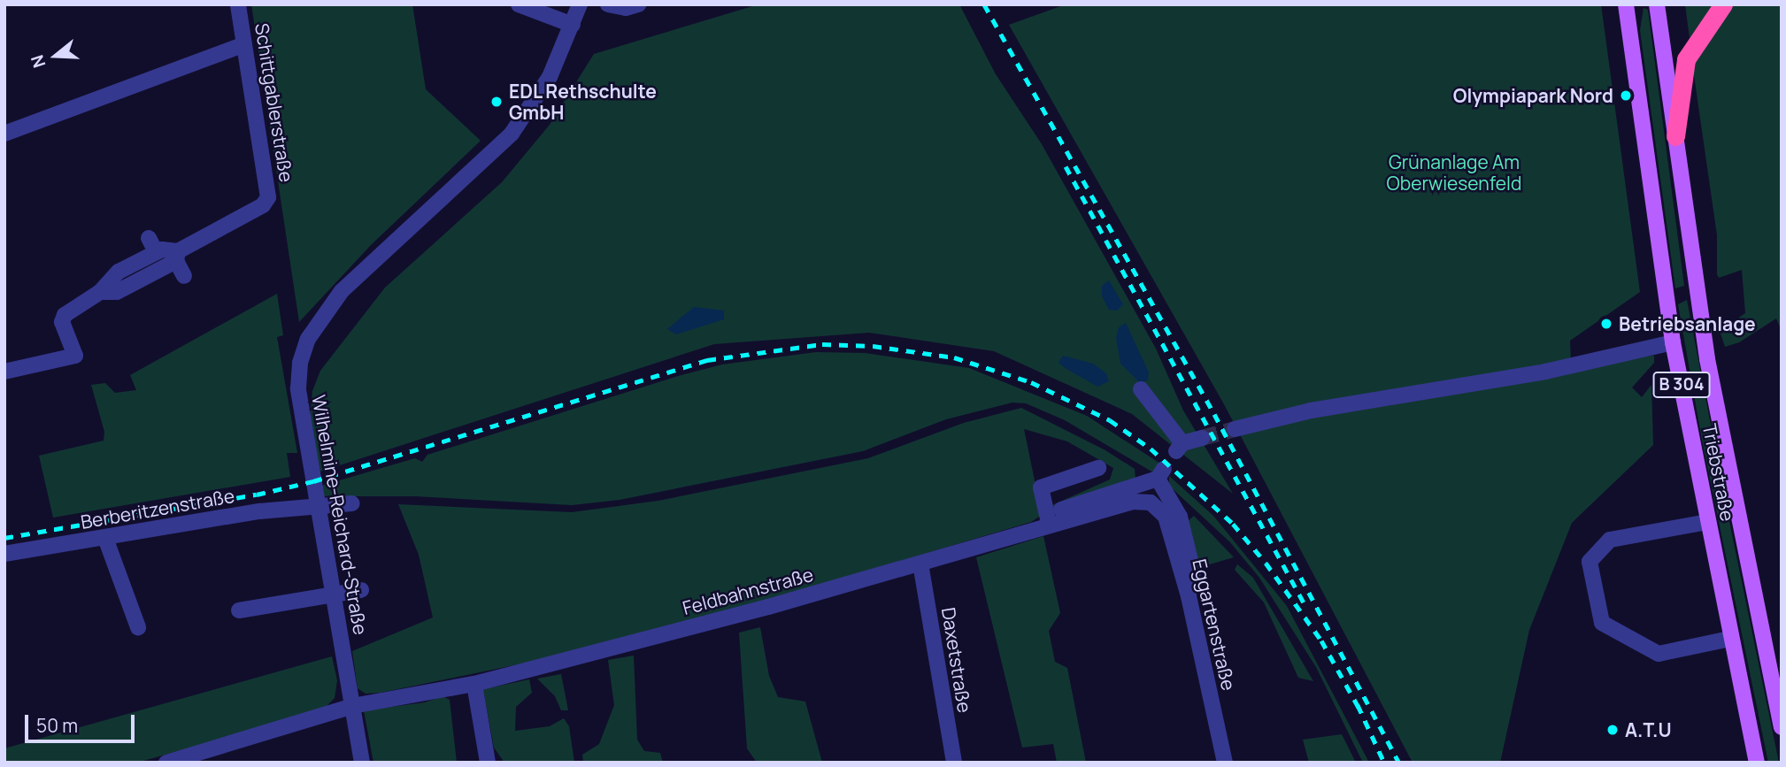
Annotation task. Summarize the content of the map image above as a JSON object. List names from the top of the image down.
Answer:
{
  "streets": {
    "main road": ["B 304", "Triebstraße"],
    "street": [
      "Schittgablerstraße",
      "Berberitzenstraße",
      "Wilhelmine-Reichard-Straße",
      "Feldbahnstraße",
      "Eggartenstraße",
      "Daxetstraße"
    ]
  },
  "crossings": [
    ["Berberitzenstraße", "Wilhelmine-Reichard-Straße"],
    ["Wilhelmine-Reichard-Straße", "Feldbahnstraße"],
    ["Feldbahnstraße", "Eggartenstraße"],
    ["Feldbahnstraße", "Daxetstraße"]
  ],
  "parks": ["Grünanlage Am Oberwiesenfeld"],
  "places": [
    "Olympiapark Nord",
    "EDL Rethschulte GmbH",
    "Betriebsanlage",
    "A.T.U"
  ],
  "scale_bar": "50 m",
  "north": "left"
}
